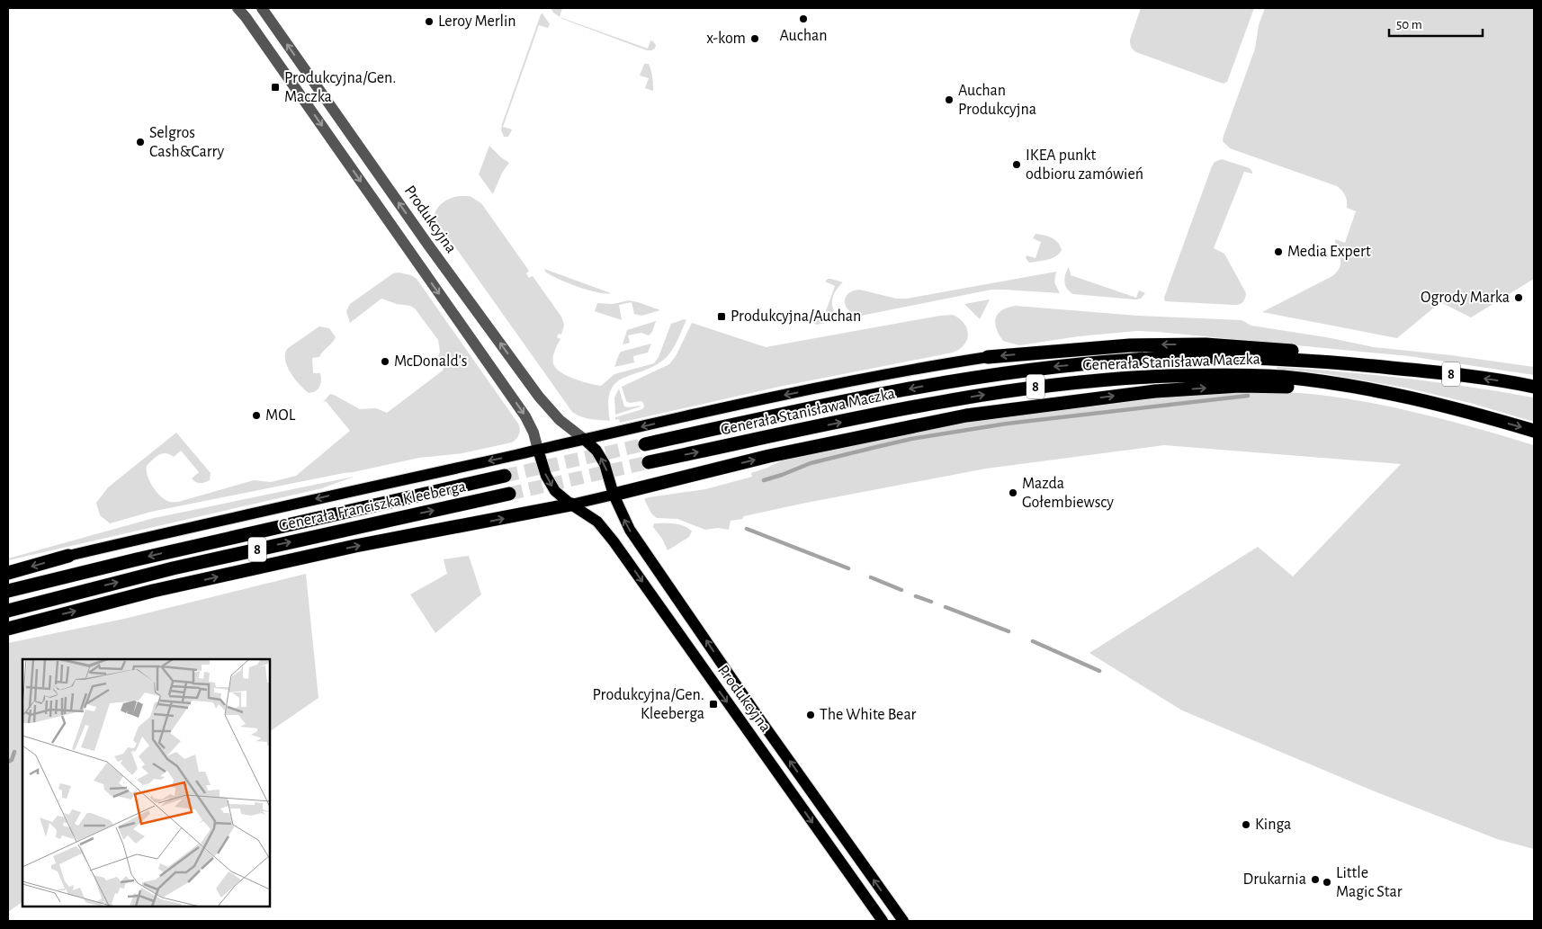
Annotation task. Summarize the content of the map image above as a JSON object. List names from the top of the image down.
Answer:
{
  "streets": {
    "highway": ["Generała Stanisława Maczka", "8", "Generała Franciszka Kleeberga"],
    "main road": ["Produkcyjna"]
  },
  "places": {
    "other": [
      "Auchan",
      "Leroy Merlin",
      "x-kom",
      "Auchan Produkcyjna",
      "Selgros Cash&Carry",
      "IKEA punkt odbioru zamówień",
      "Media Expert",
      "Ogrody Marka",
      "McDonald's",
      "MOL",
      "Mazda Gołembiewscy",
      "The White Bear",
      "Kinga",
      "Drukarnia",
      "Little Magic Star"
    ],
    "transit": ["Produkcyjna/Gen. Maczka", "Produkcyjna/Auchan", "Produkcyjna/Gen. Kleeberga"]
  },
  "scale_bar": "50 m"
}
